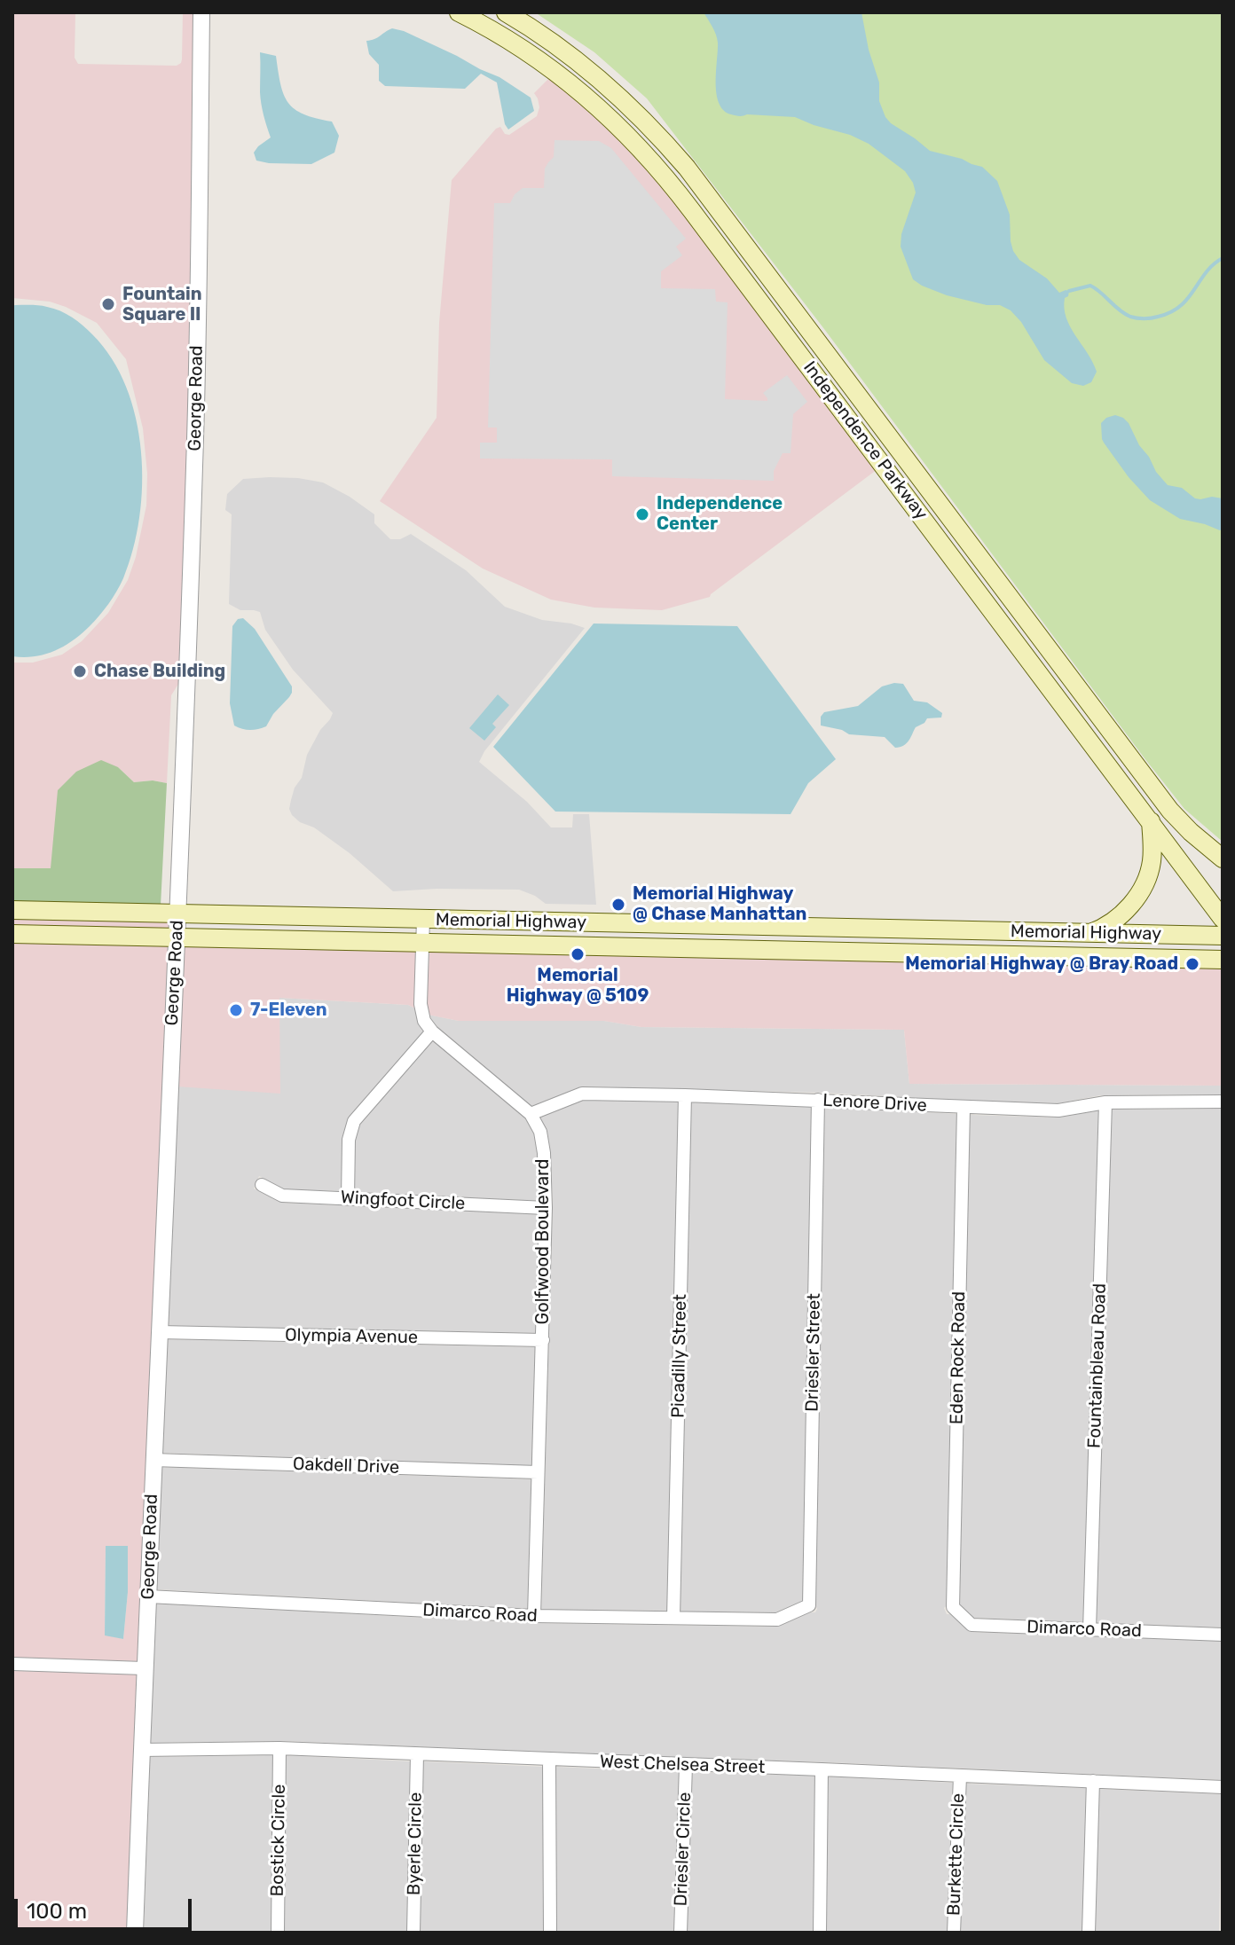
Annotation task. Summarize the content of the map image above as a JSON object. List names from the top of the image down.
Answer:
{
  "streets": {
    "main road": ["Independence Parkway", "Memorial Highway"],
    "street": [
      "George Road",
      "Lenore Drive",
      "Wingfoot Circle",
      "Golfwood Boulevard",
      "Olympia Avenue",
      "Driesler Street",
      "Picadilly Street",
      "Eden Rock Road",
      "Fountainbleau Road",
      "Oakdell Drive",
      "Dimarco Road",
      "West Chelsea Street",
      "Bostick Circle",
      "Byerle Circle",
      "Driesler Circle",
      "Burkette Circle"
    ]
  },
  "crossings": [
    ["George Road", "Memorial Highway"],
    ["George Road", "Olympia Avenue"],
    ["George Road", "Oakdell Drive"],
    ["George Road", "Dimarco Road"],
    ["George Road", "West Chelsea Street"],
    ["Lenore Drive", "Golfwood Boulevard"],
    ["Lenore Drive", "Driesler Street"],
    ["Lenore Drive", "Picadilly Street"],
    ["Lenore Drive", "Eden Rock Road"],
    ["Lenore Drive", "Fountainbleau Road"],
    ["Wingfoot Circle", "Golfwood Boulevard"],
    ["Golfwood Boulevard", "Olympia Avenue"],
    ["Golfwood Boulevard", "Oakdell Drive"],
    ["Golfwood Boulevard", "Dimarco Road"],
    ["Driesler Street", "Dimarco Road"],
    ["Picadilly Street", "Dimarco Road"],
    ["Eden Rock Road", "Dimarco Road"],
    ["Fountainbleau Road", "Dimarco Road"],
    ["West Chelsea Street", "Bostick Circle"],
    ["West Chelsea Street", "Byerle Circle"],
    ["West Chelsea Street", "Driesler Circle"],
    ["West Chelsea Street", "Burkette Circle"]
  ],
  "places": [
    "Fountain Square II",
    "Independence Center",
    "Chase Building",
    "Memorial Highway @ Chase Manhattan",
    "Memorial Highway @ 5109",
    "Memorial Highway @ Bray Road",
    "7-Eleven"
  ],
  "scale_bar": "100 m"
}
